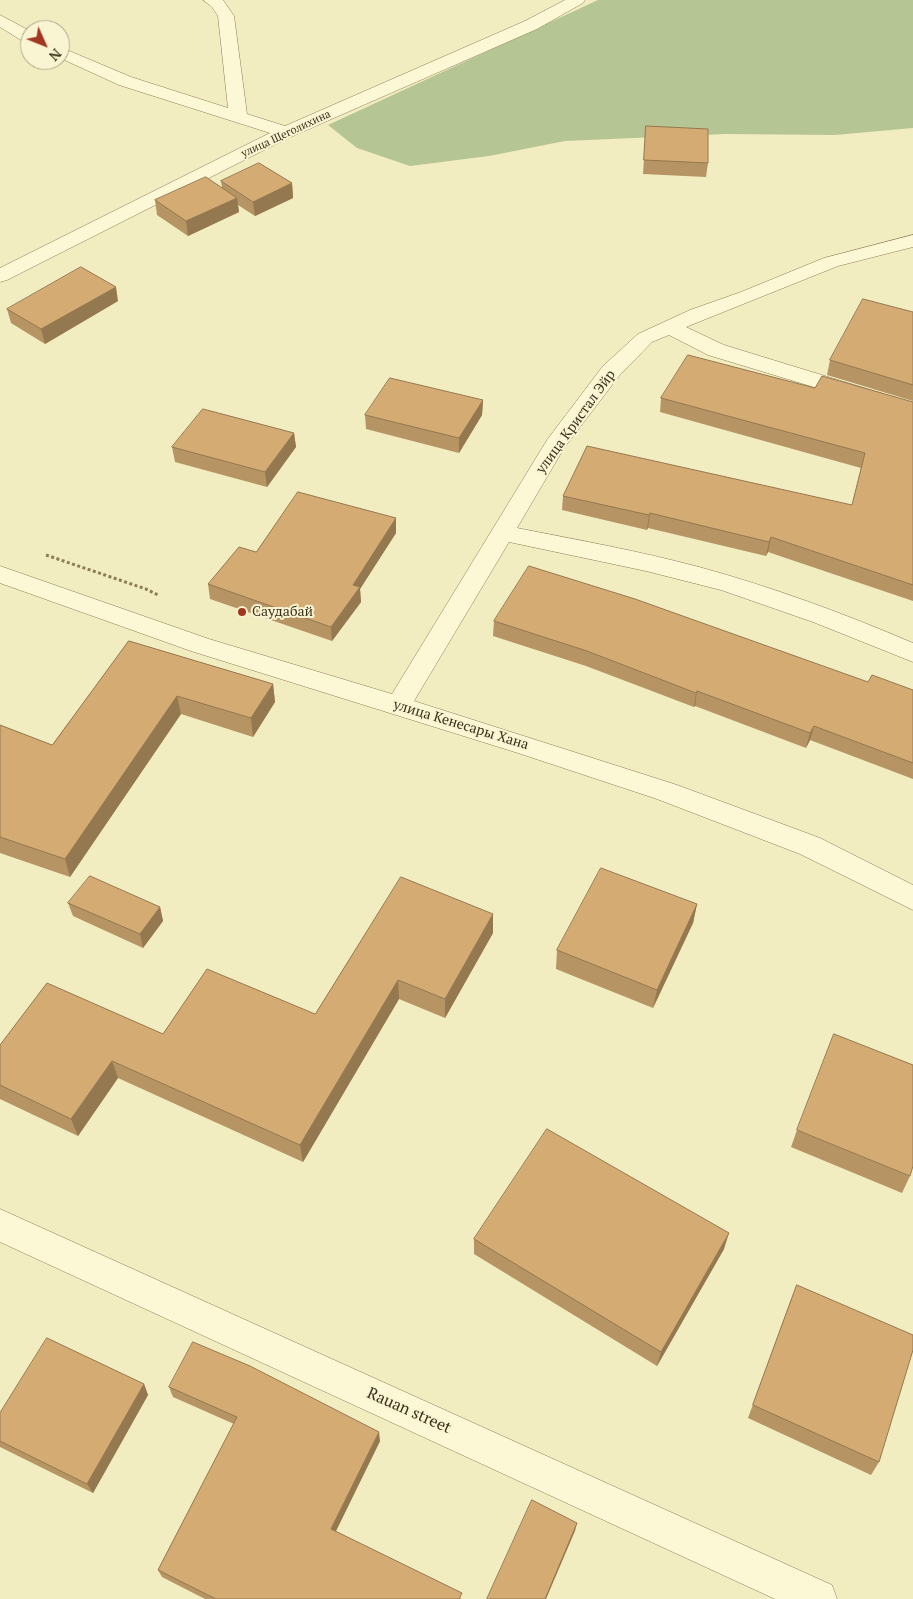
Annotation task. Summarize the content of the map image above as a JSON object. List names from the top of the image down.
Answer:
{
  "streets": {
    "street": [
      "улица Щеголихина",
      "улица Кристал Эйр",
      "улица Кенесары Хана",
      "Rauan street"
    ]
  },
  "crossings": [
    ["улица Кристал Эйр", "улица Кенесары Хана"]
  ],
  "places": ["Саудабай"],
  "north": "bottom right"
}
